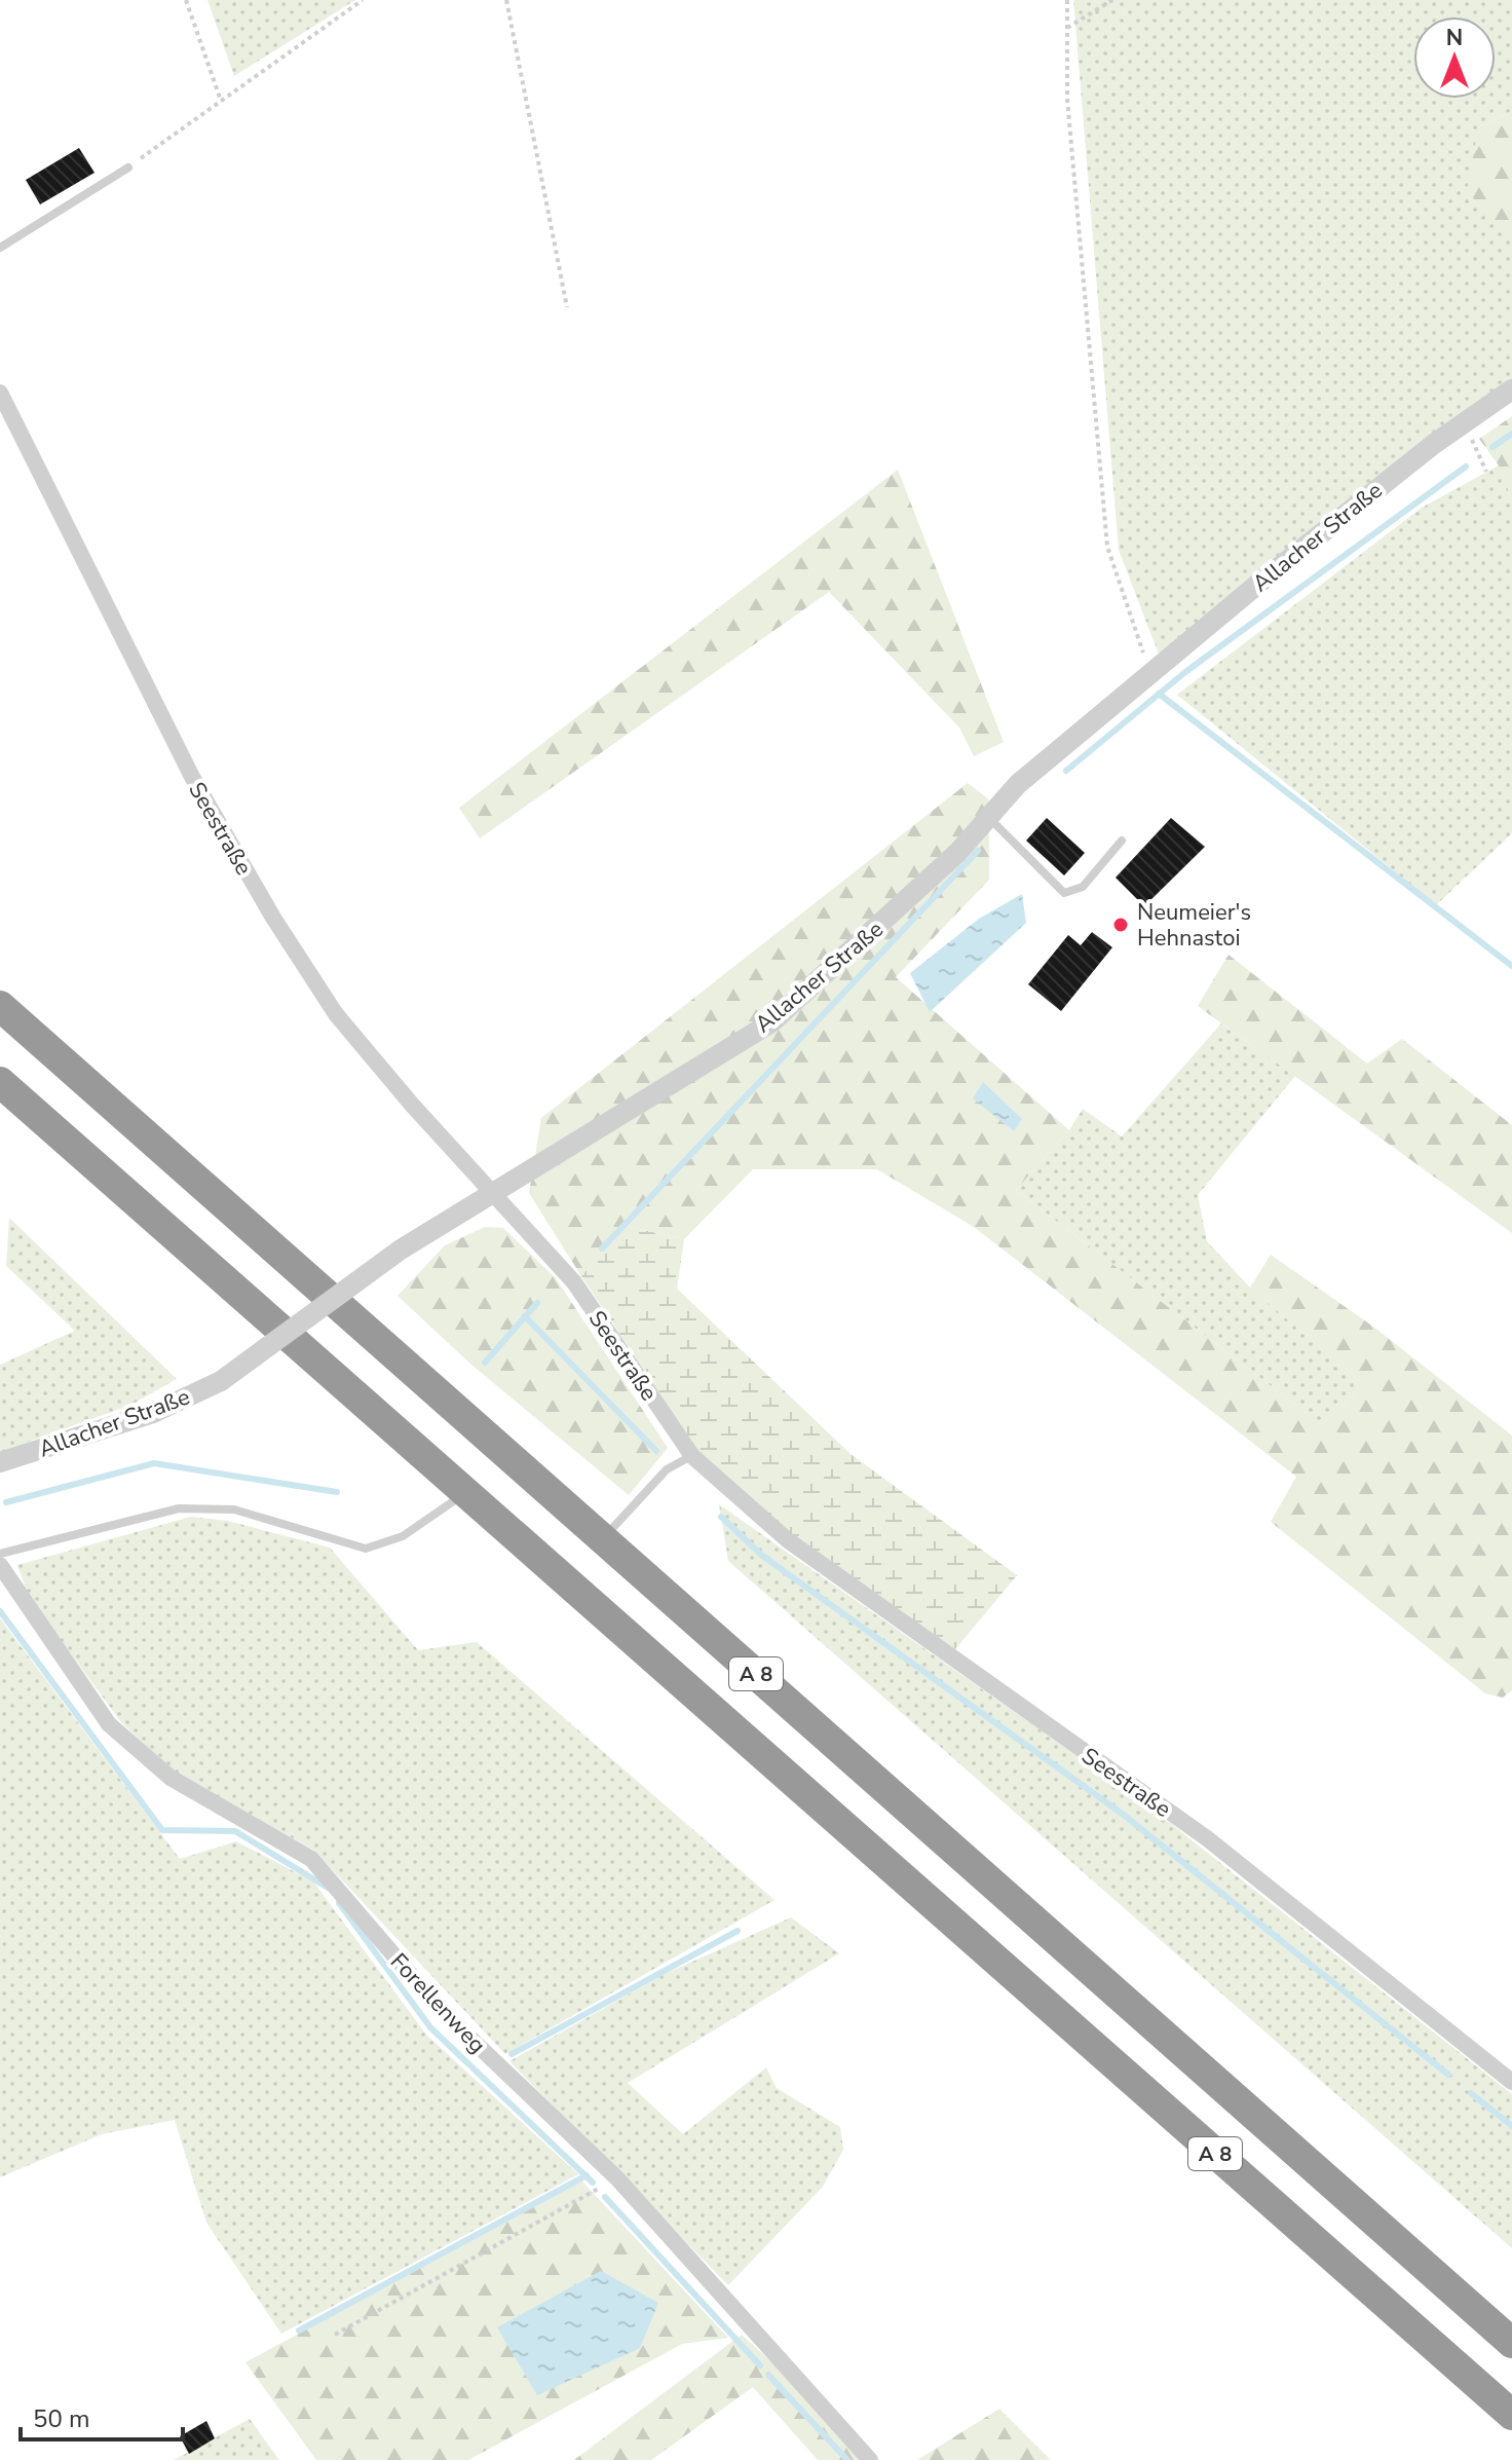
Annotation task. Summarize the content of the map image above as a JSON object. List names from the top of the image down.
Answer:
{
  "streets": {
    "highway": ["A 8"],
    "street": ["Allacher Straße", "Seestraße", "Forellenweg"]
  },
  "crossings": [
    ["Allacher Straße", "Seestraße"]
  ],
  "places": ["Neumeier's Hehnastoi"],
  "scale_bar": "50 m",
  "north": "top"
}
